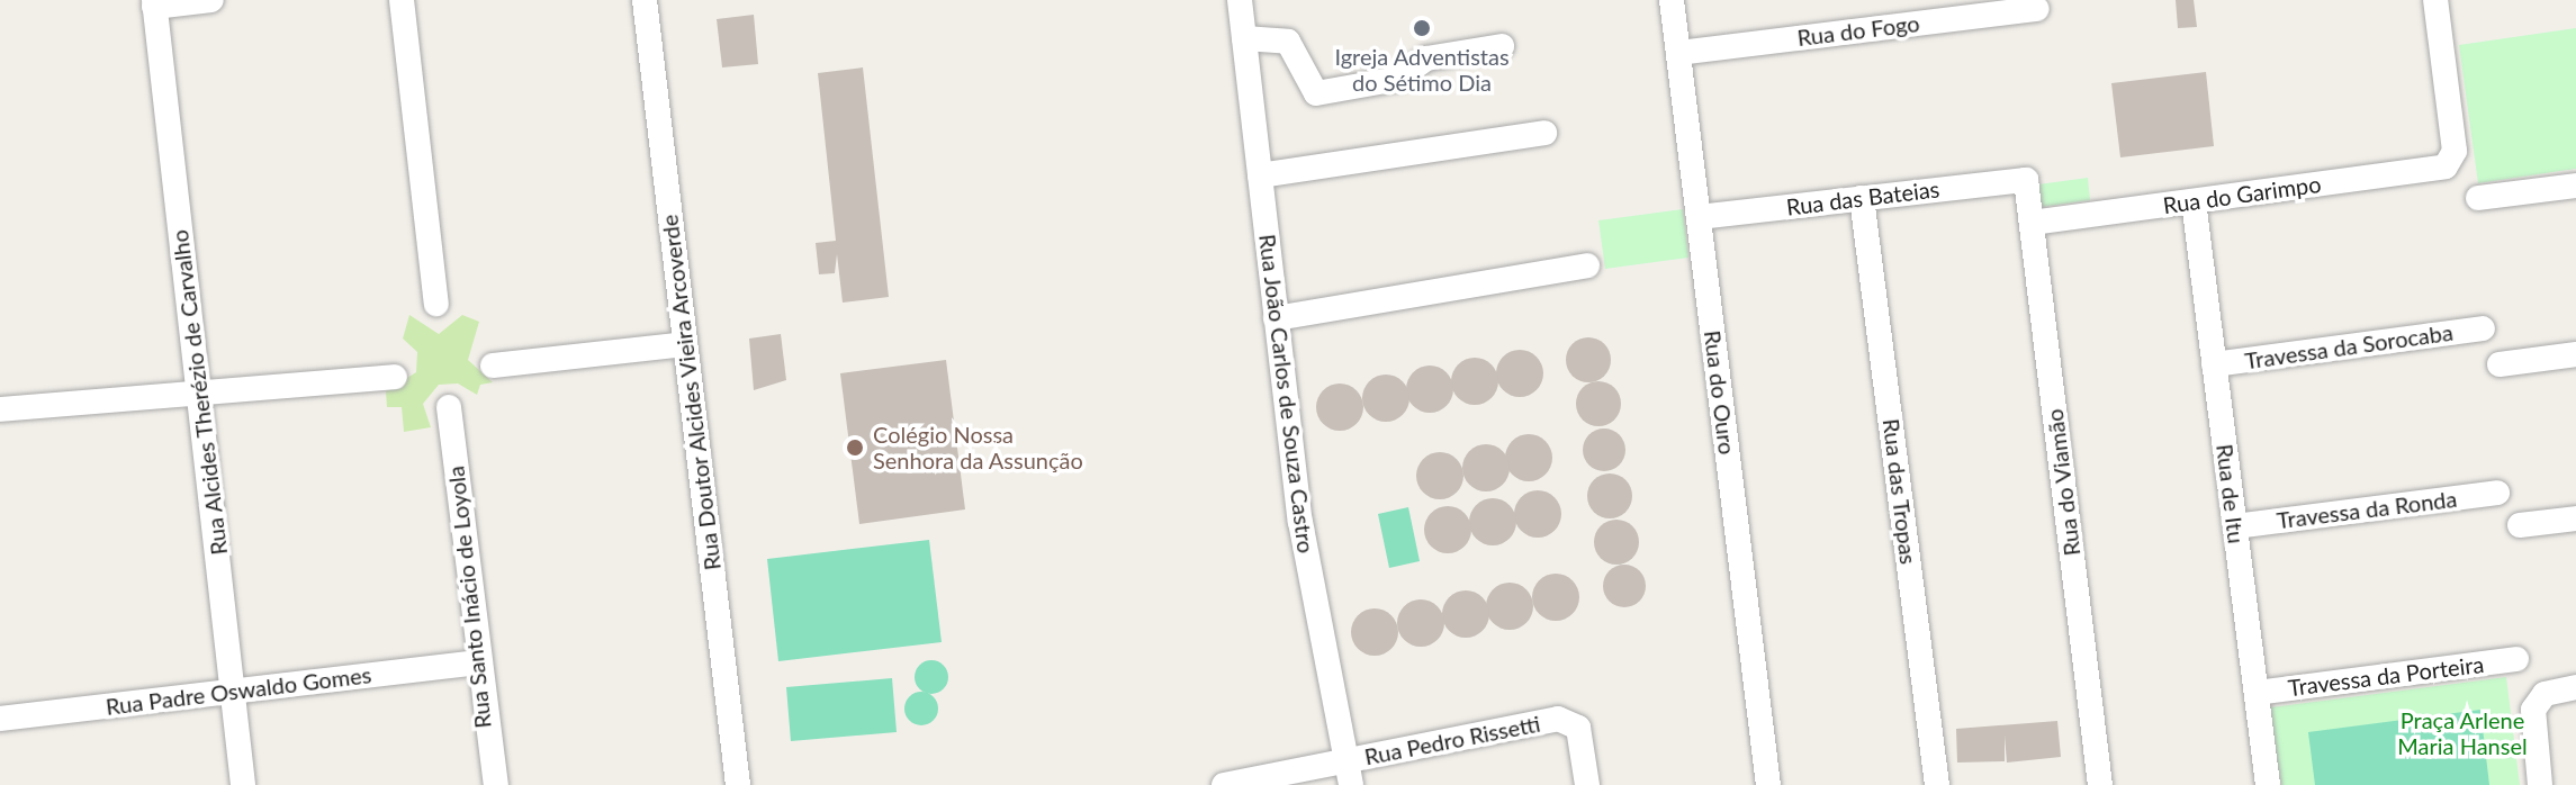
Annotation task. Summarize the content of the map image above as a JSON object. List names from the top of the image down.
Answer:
{
  "streets": {
    "street": [
      "Rua do Fogo",
      "Rua do Garimpo",
      "Rua das Bateias",
      "Travessa da Sorocaba",
      "Rua Alcides Therézio de Carvalho",
      "Rua Doutor Alcides Vieira Arcoverde",
      "Rua do Ouro",
      "Rua João Carlos de Souza Castro",
      "Rua do Viamão",
      "Rua das Tropas",
      "Rua de Itu",
      "Travessa da Ronda",
      "Rua Santo Inácio de Loyola",
      "Travessa da Porteira",
      "Rua Padre Oswaldo Gomes",
      "Rua Pedro Rissetti"
    ]
  },
  "crossings": [
    ["Rua do Fogo", "Rua do Ouro"],
    ["Rua do Garimpo", "Rua do Viamão"],
    ["Rua do Garimpo", "Rua de Itu"],
    ["Rua das Bateias", "Rua do Ouro"],
    ["Rua das Bateias", "Rua do Viamão"],
    ["Rua das Bateias", "Rua das Tropas"],
    ["Travessa da Sorocaba", "Rua de Itu"],
    ["Rua Alcides Therézio de Carvalho", "Rua Padre Oswaldo Gomes"],
    ["Rua João Carlos de Souza Castro", "Rua Pedro Rissetti"],
    ["Rua de Itu", "Travessa da Ronda"],
    ["Rua de Itu", "Travessa da Porteira"],
    ["Rua Santo Inácio de Loyola", "Rua Padre Oswaldo Gomes"]
  ],
  "parks": ["Praça Arlene Maria Hansel"],
  "places": ["Igreja Adventistas do Sétimo Dia", "Colégio Nossa Senhora da Assunção"]
}
